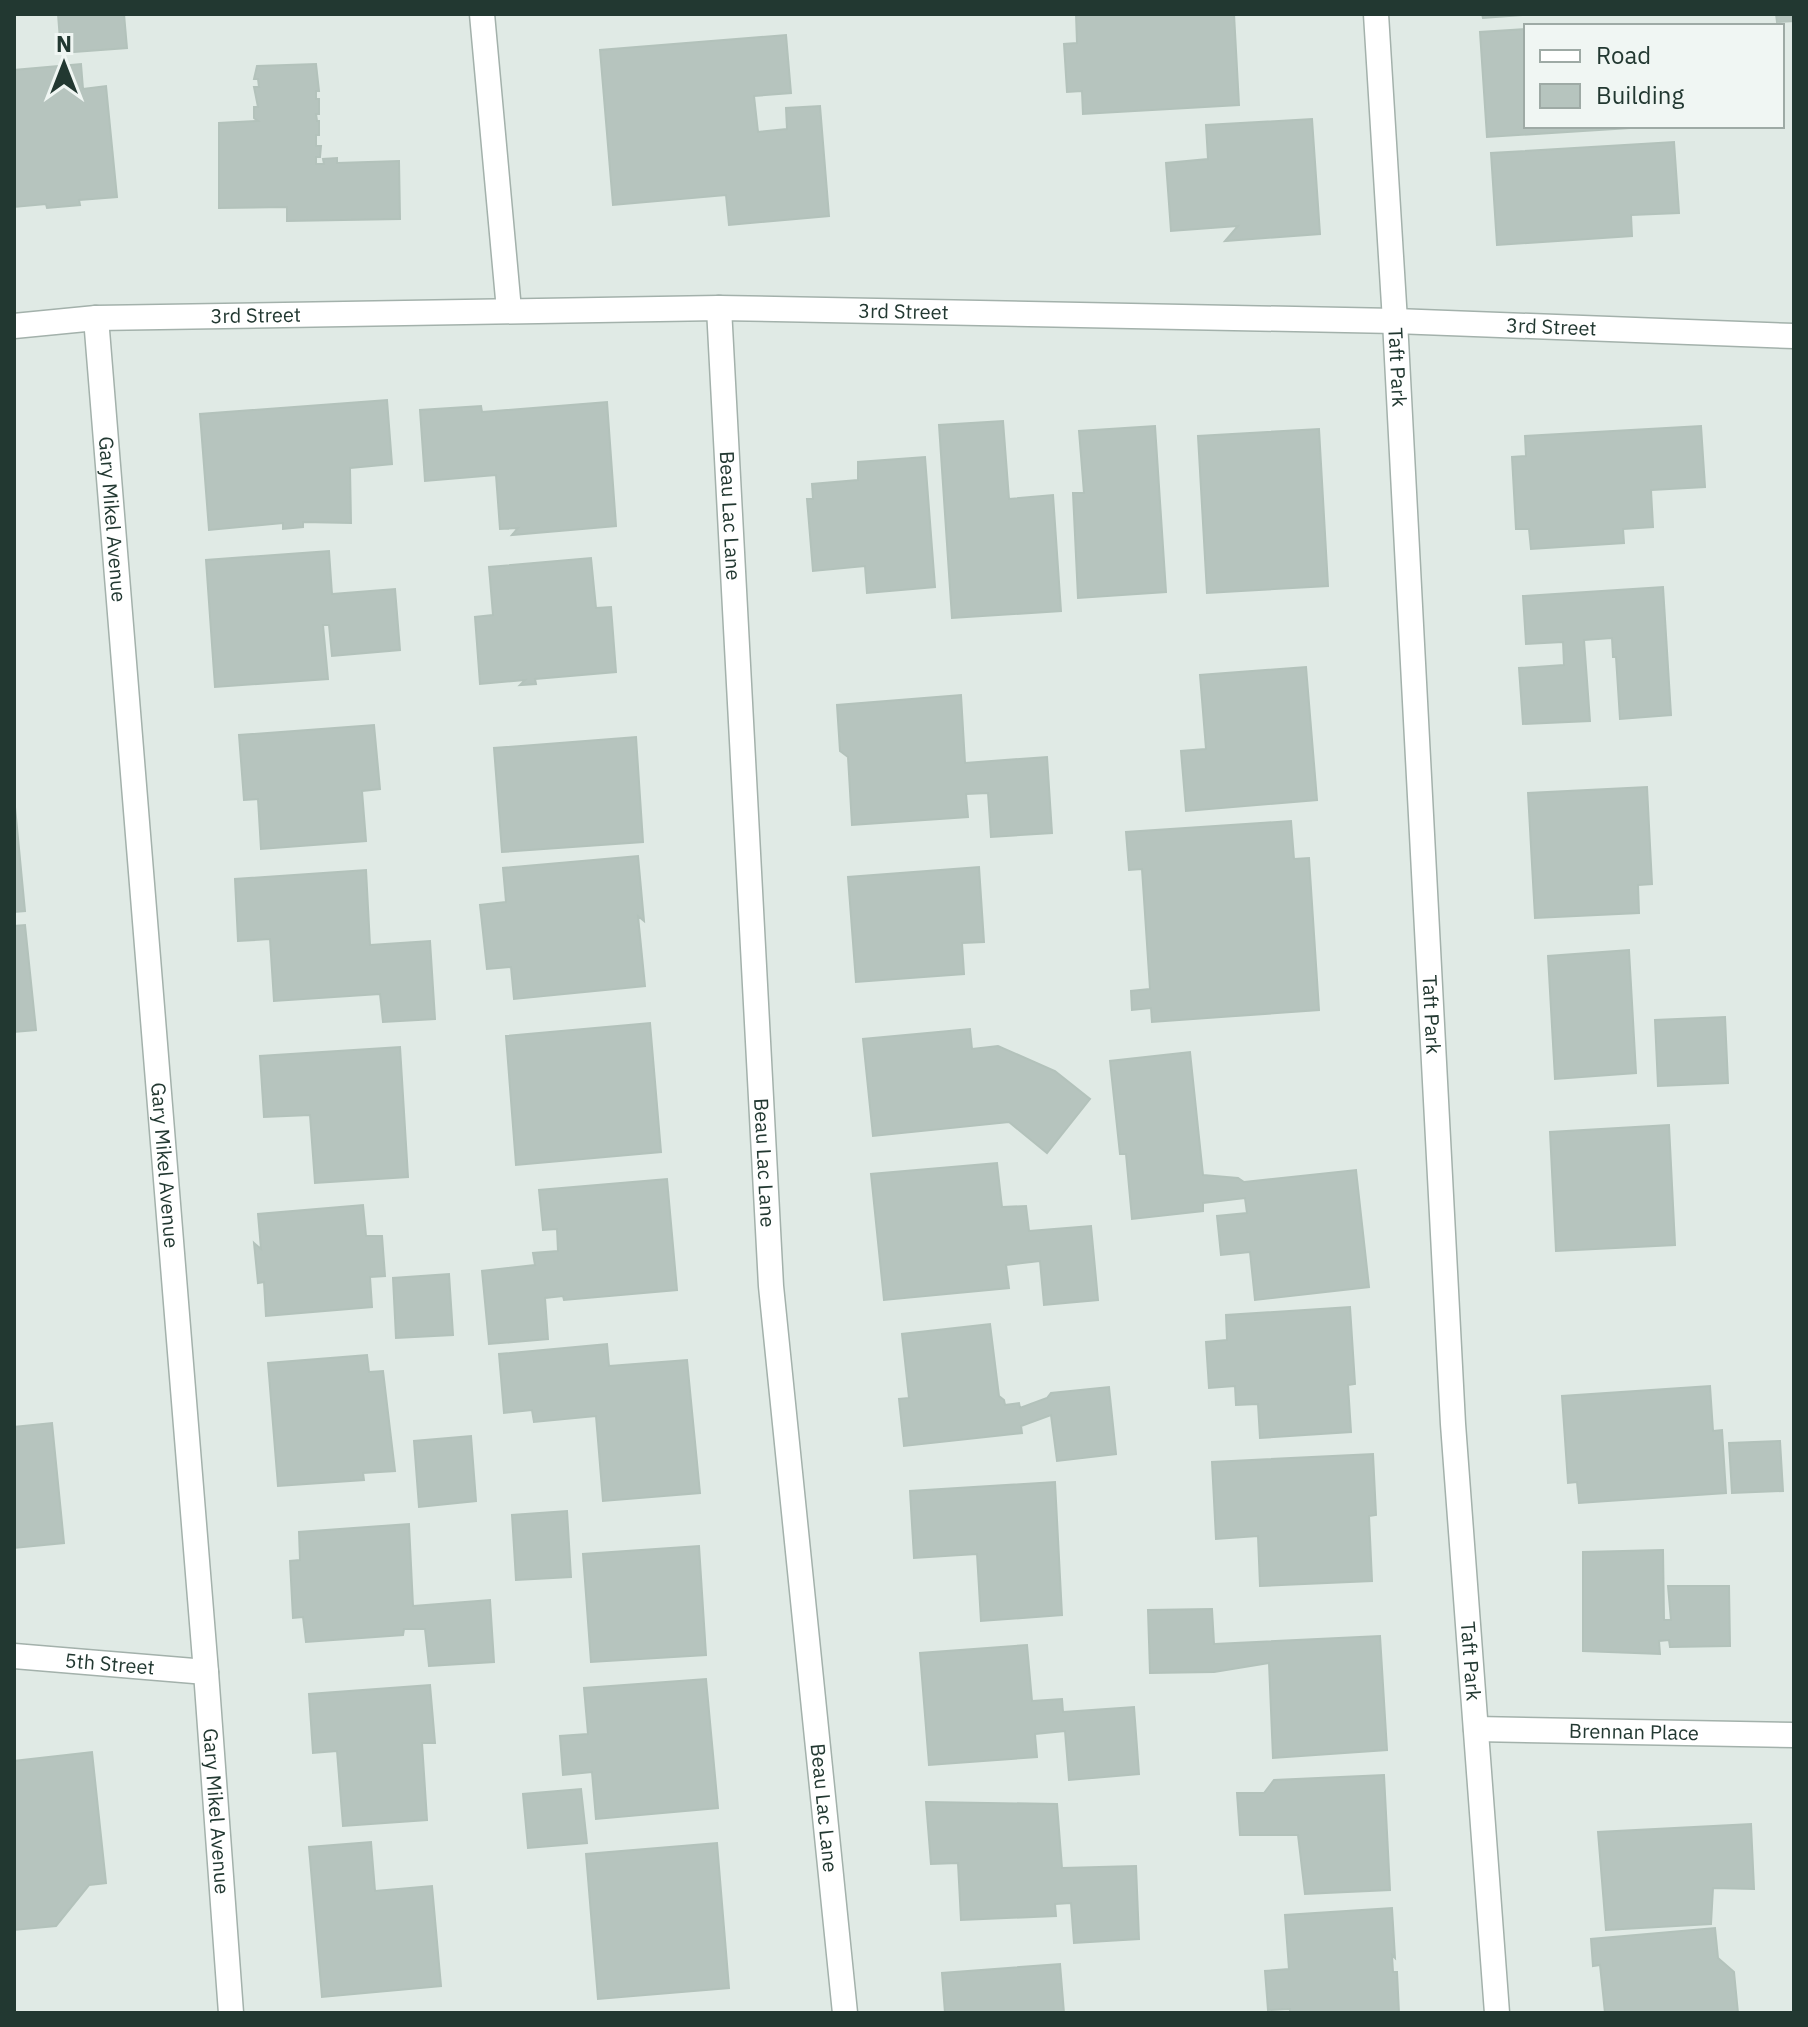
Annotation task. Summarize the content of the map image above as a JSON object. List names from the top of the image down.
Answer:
{
  "streets": {
    "street": [
      "3rd Street",
      "Taft Park",
      "Beau Lac Lane",
      "Gary Mikel Avenue",
      "5th Street",
      "Brennan Place"
    ]
  },
  "crossings": [
    ["3rd Street", "Taft Park"],
    ["3rd Street", "Beau Lac Lane"],
    ["3rd Street", "Gary Mikel Avenue"],
    ["Taft Park", "Brennan Place"],
    ["Gary Mikel Avenue", "5th Street"]
  ],
  "legend": ["Road", "Building"],
  "north": "top"
}
